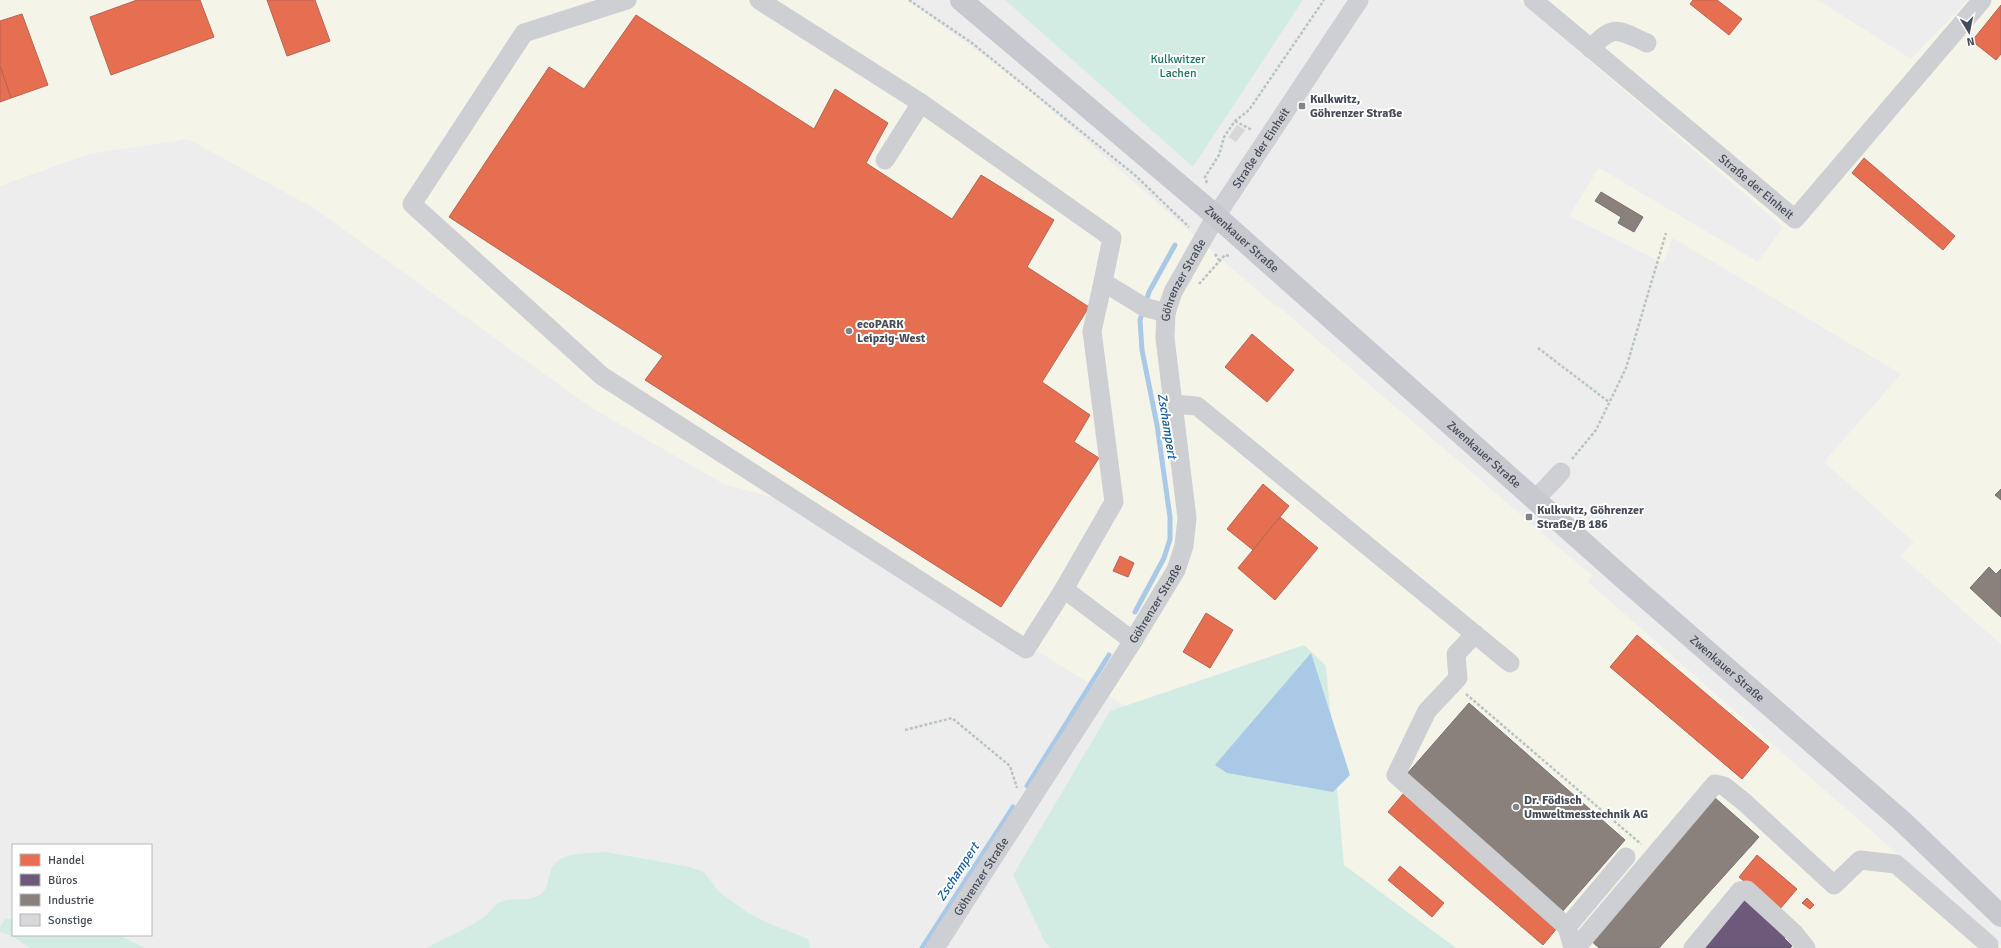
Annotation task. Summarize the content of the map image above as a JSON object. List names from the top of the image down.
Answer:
{
  "streets": {
    "main road": ["Zwenkauer Straße"],
    "street": ["Straße der Einheit", "Göhrenzer Straße"]
  },
  "crossings": [
    ["Straße der Einheit", "Zwenkauer Straße"],
    ["Straße der Einheit", "Göhrenzer Straße"],
    ["Zwenkauer Straße", "Göhrenzer Straße"]
  ],
  "water": ["Zschampert"],
  "parks": ["Kulkwitzer Lachen"],
  "places": {
    "transit": ["Kulkwitz, Göhrenzer Straße", "Kulkwitz, Göhrenzer Straße/B 186"],
    "other": ["ecoPARK Leipzig-West", "Dr. Födisch Umweltmesstechnik AG"]
  },
  "legend": [
    "Handel",
    "Büros",
    "Industrie",
    "Sonstige"
  ],
  "north": "bottom"
}
